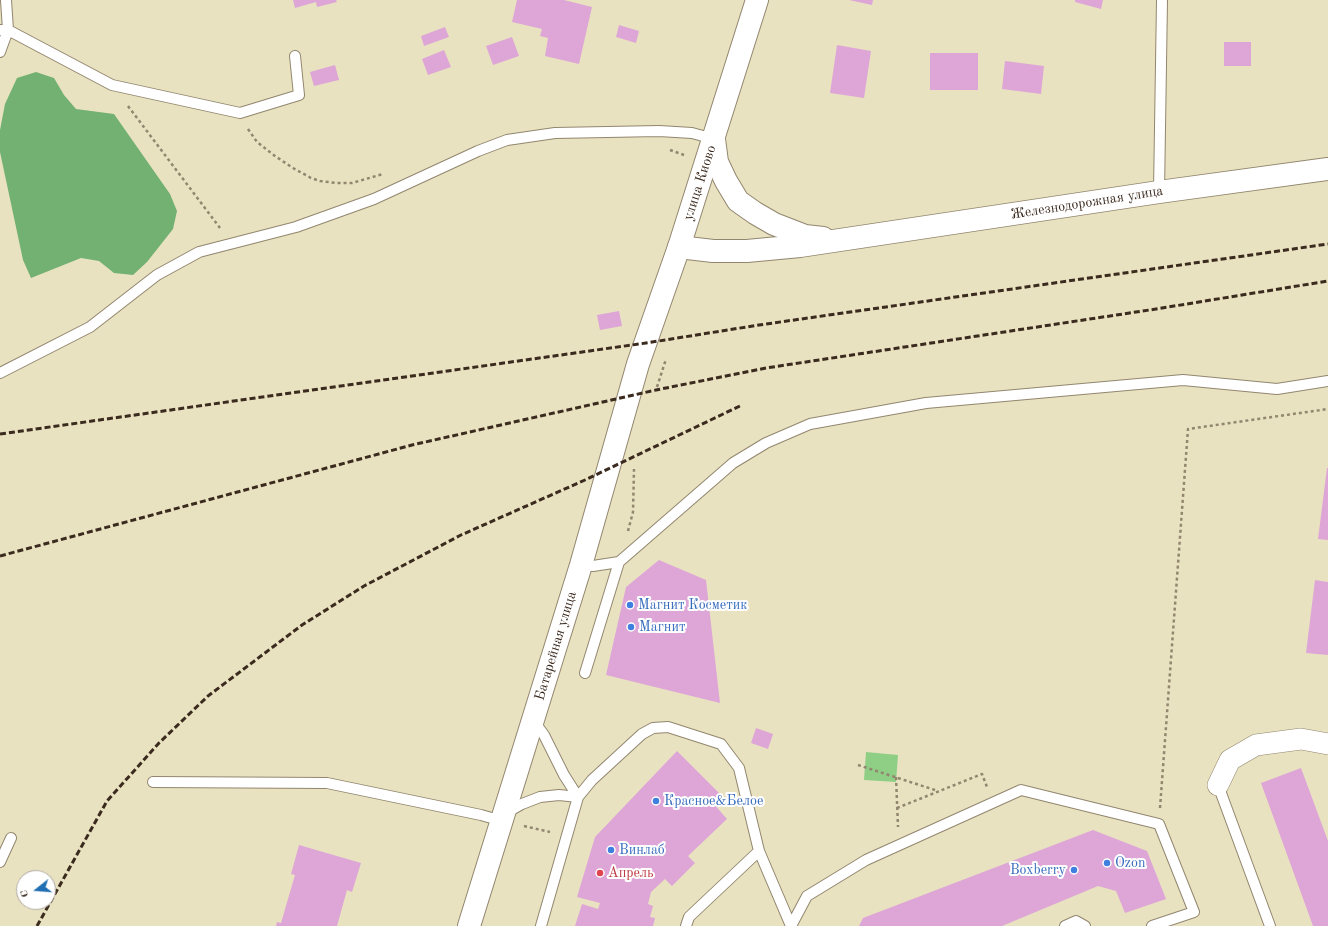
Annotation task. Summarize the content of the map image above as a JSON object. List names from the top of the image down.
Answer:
{
  "streets": {
    "main road": ["улица Киово", "Железнодорожная улица", "Батарейная улица"]
  },
  "crossings": [
    ["улица Киово", "Железнодорожная улица"],
    ["улица Киово", "Батарейная улица"]
  ],
  "places": [
    "Магнит Косметик",
    "Магнит",
    "Красное&Белое",
    "Винлаб",
    "Ozon",
    "Boxberry",
    "Апрель"
  ],
  "north": "left"
}
